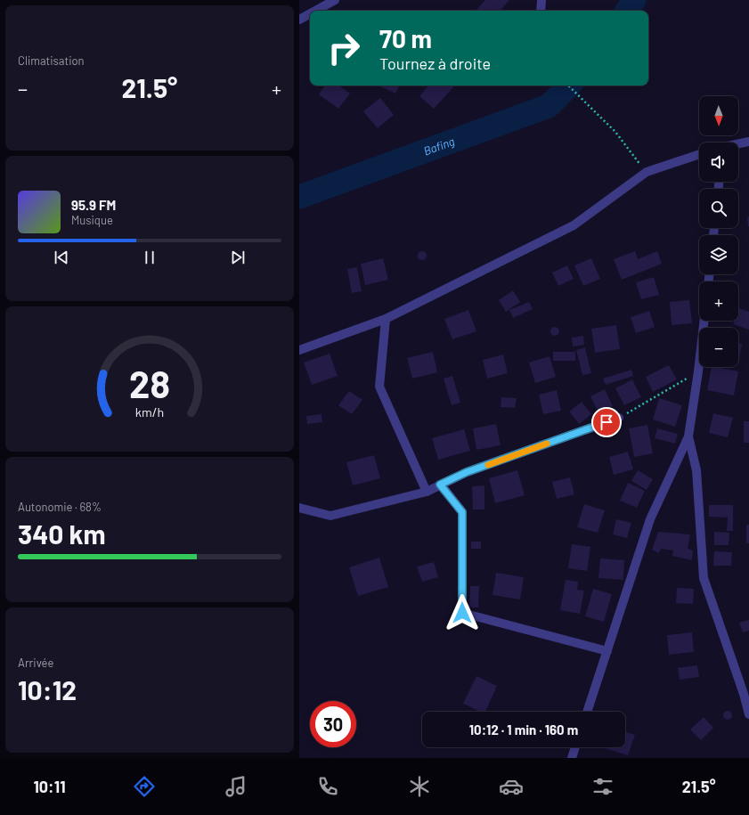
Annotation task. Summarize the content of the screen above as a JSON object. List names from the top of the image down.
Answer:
{
  "water": ["Bafing"],
  "north": "bottom",
  "page": {
    "tile": [
      "Climatisation",
      ["Autonomie · 68%", "340 km"],
      ["Arrivée", "10:12"]
    ],
    "turn": ["70 m", "Tournez à droite"],
    "heat": ["−", "21.5°", "+"],
    "map_buttons": ["+", "−"],
    "song": ["95.9 FM", "Musique"],
    "limit": "30",
    "trip": "10:12 · 1 min · 160 m",
    "tabs": ["10:11", "21.5°"],
    "gauge": ["28", "km/h"]
  }
}
